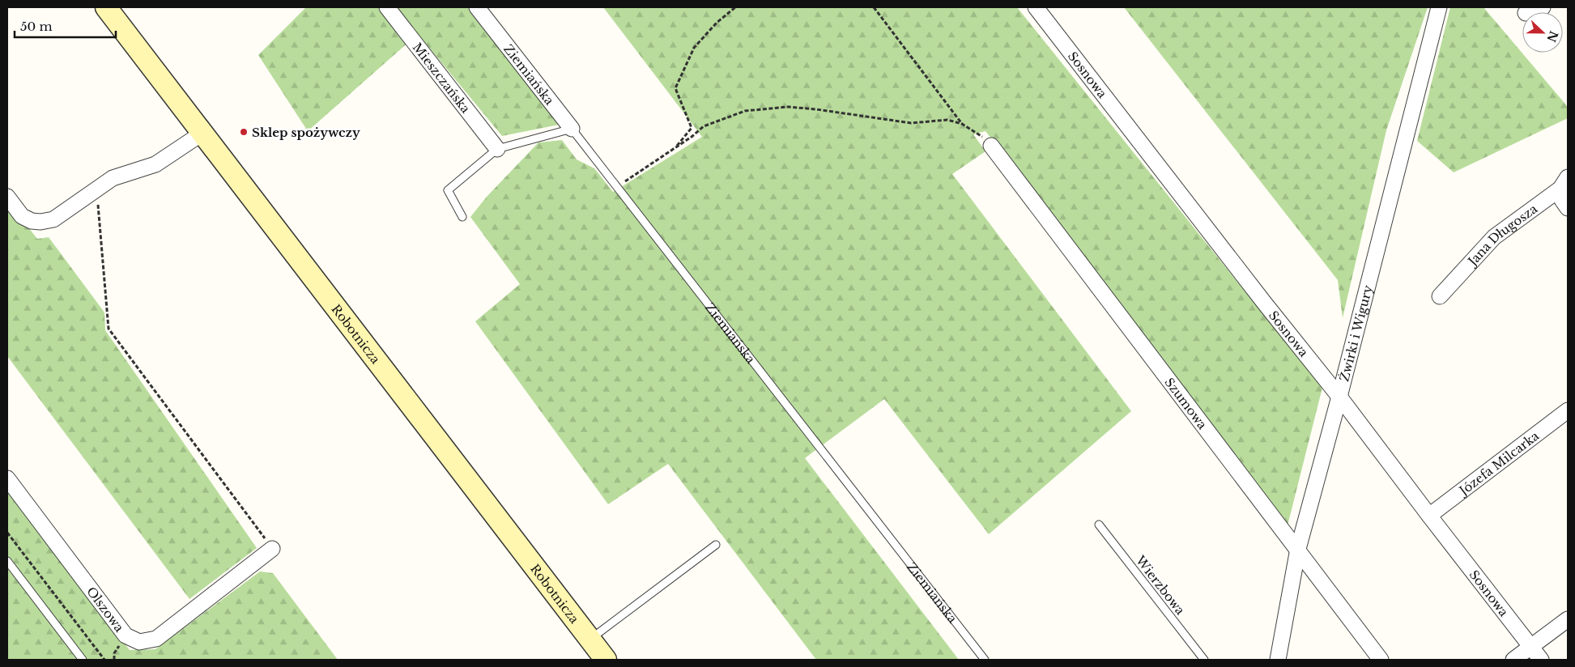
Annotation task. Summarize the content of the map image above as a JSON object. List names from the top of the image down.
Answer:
{
  "streets": {
    "street": [
      "Sosnowa",
      "Ziemiańska",
      "Mieszczańska",
      "Jana Długosza",
      "Żwirki i Wigury",
      "Robotnicza",
      "Szumowa",
      "Józefa Milcarka",
      "Olszowa"
    ],
    "lane": ["Wierzbowa"]
  },
  "crossings": [
    ["Sosnowa", "Żwirki i Wigury"],
    ["Sosnowa", "Józefa Milcarka"],
    ["Żwirki i Wigury", "Szumowa"]
  ],
  "places": ["Sklep spożywczy"],
  "scale_bar": "50 m",
  "north": "right"
}
